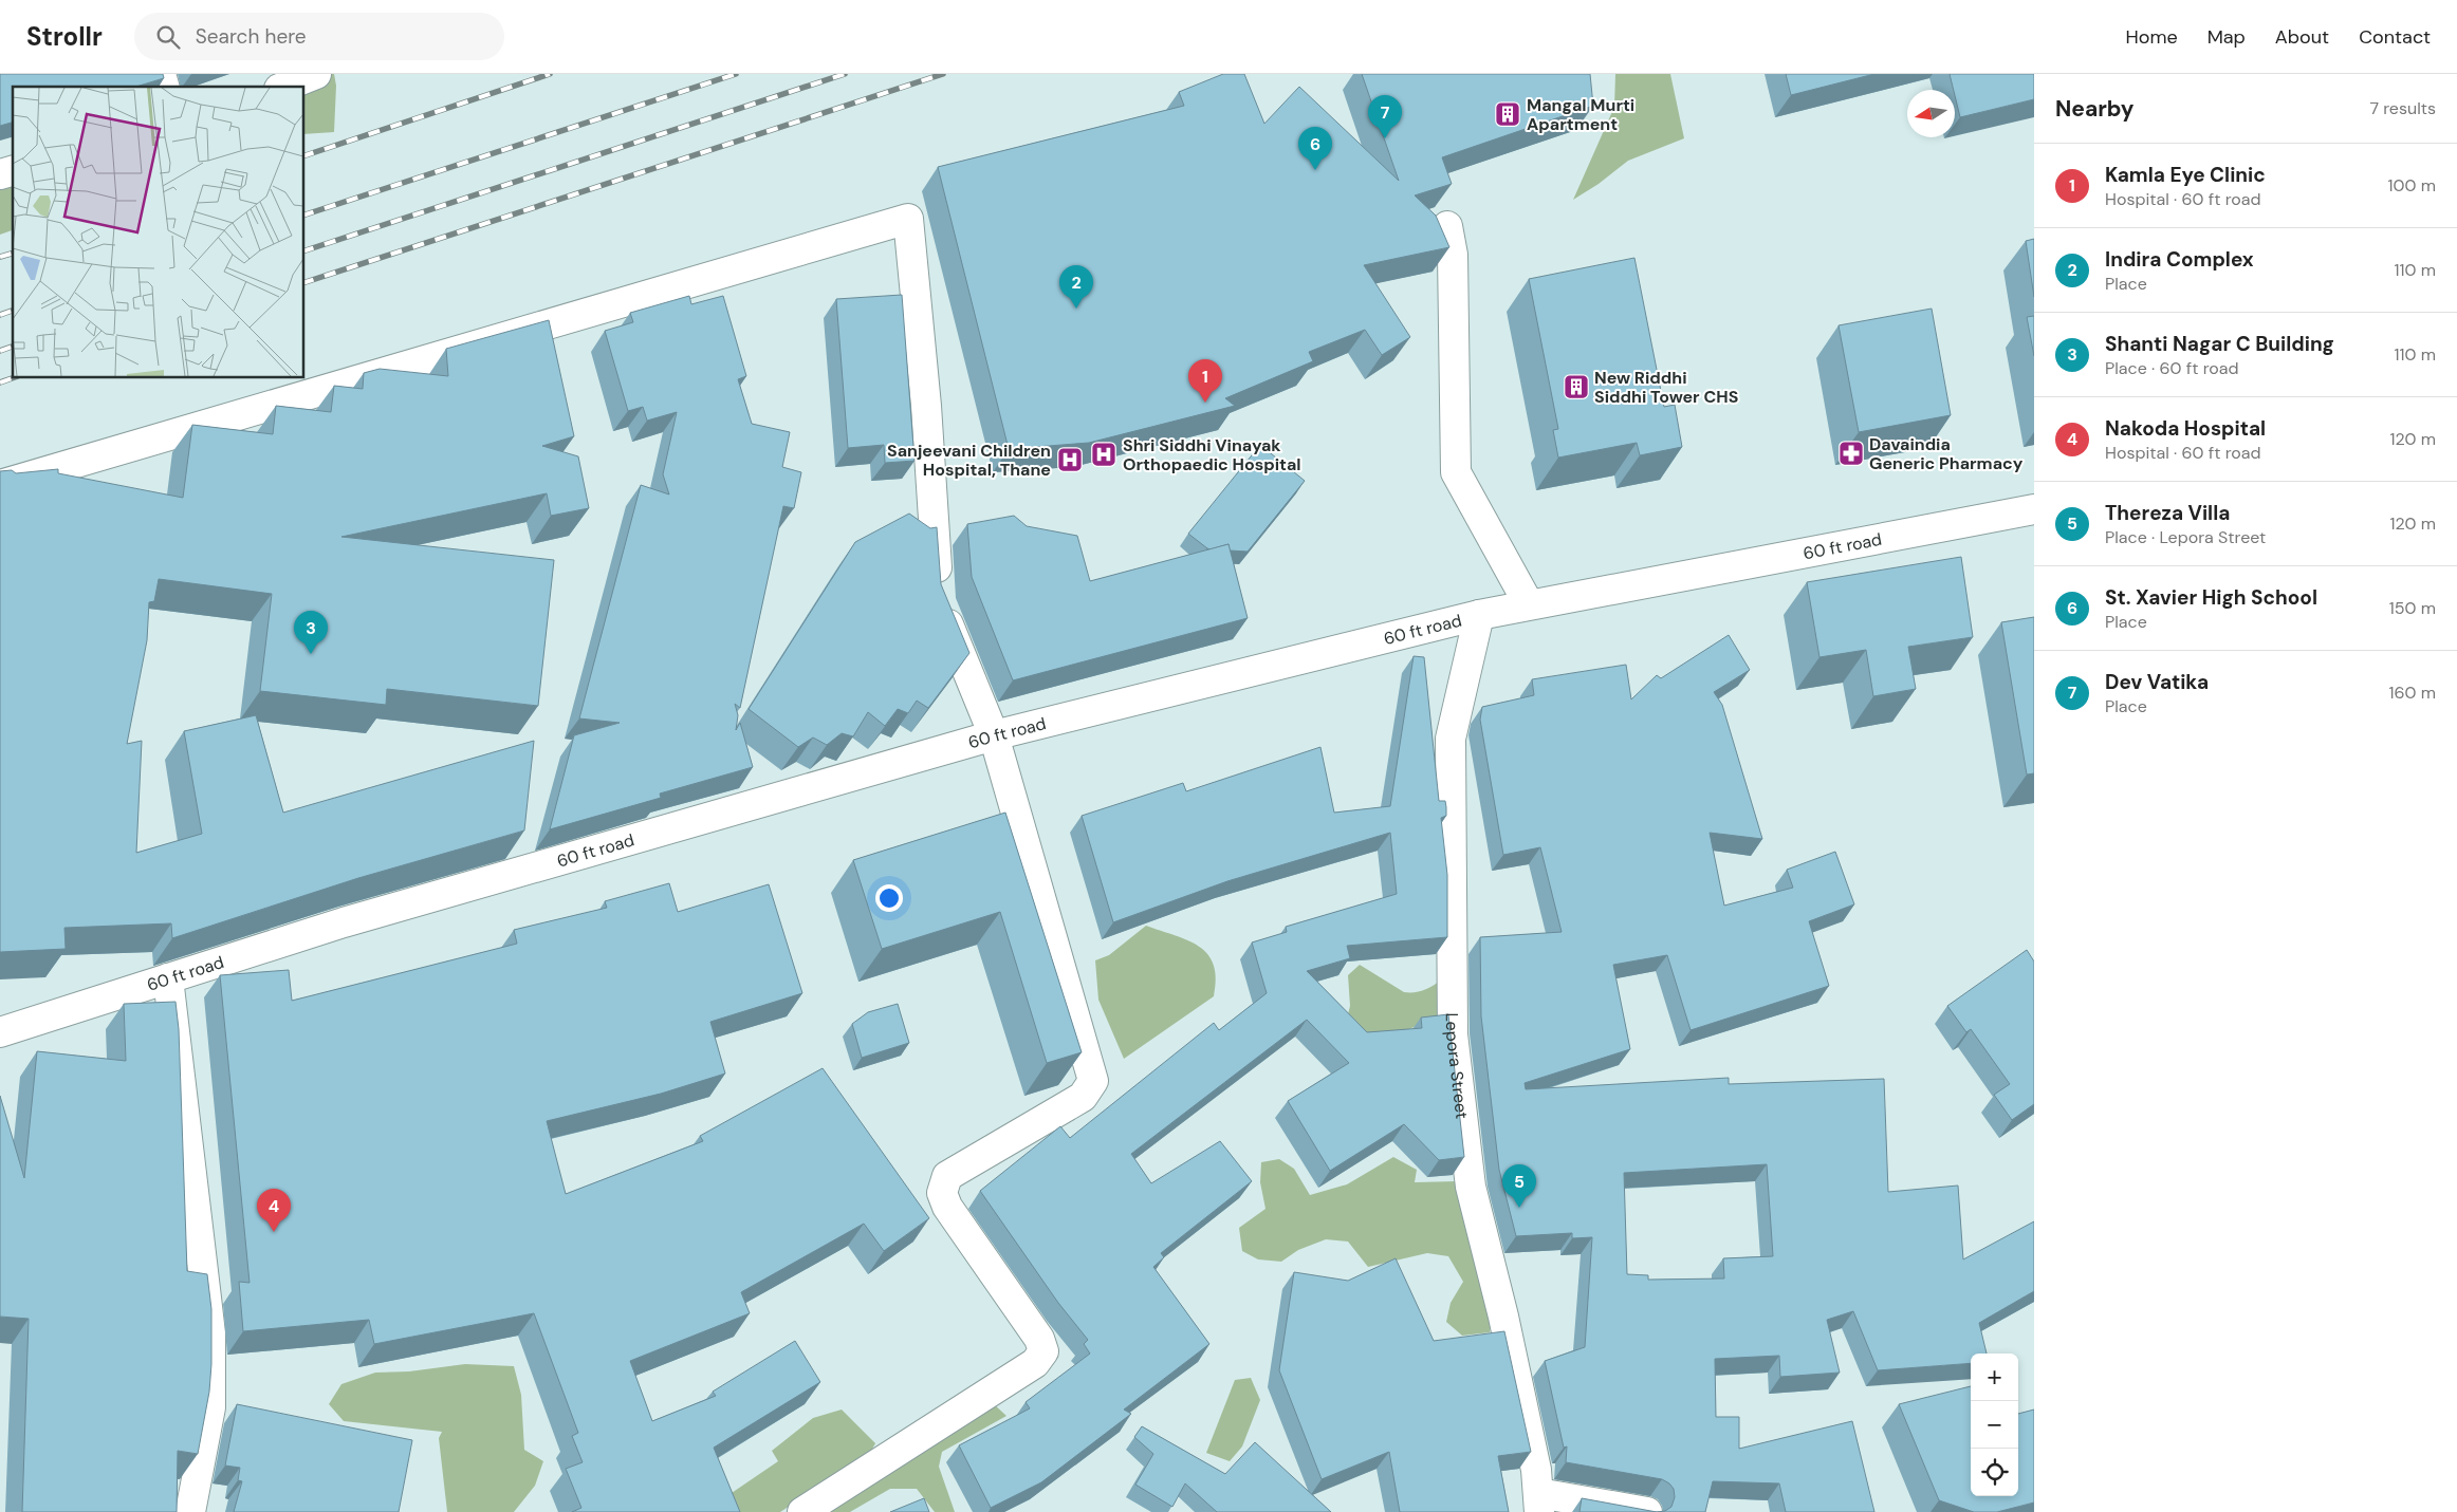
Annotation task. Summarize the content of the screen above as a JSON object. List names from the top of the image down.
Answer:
{
  "streets": {
    "street": ["60 ft road", "Lepora Street"]
  },
  "crossings": [
    ["60 ft road", "Lepora Street"]
  ],
  "places": {
    "building": ["Mangal Murti Apartment", "New Riddhi Siddhi Tower CHS"],
    "pharmacy": ["Davaindia Generic Pharmacy"],
    "hospital": ["Shri Siddhi Vinayak Orthopaedic Hospital", "Sanjeevani Children Hospital, Thane"]
  },
  "north": "left",
  "page": {
    "header": "Strollr",
    "search": "Search here",
    "nav": [
      "Home",
      "Map",
      "About",
      "Contact"
    ],
    "heading": ["Nearby", "7 results"],
    "pins": [
      "7",
      "6",
      "2",
      "1",
      "3",
      "5",
      "4"
    ],
    "list": [
      {
        "mark": "1",
        "name": "Kamla Eye Clinic",
        "note": "Hospital · 60 ft road",
        "value": "100 m"
      },
      {
        "mark": "2",
        "name": "Indira Complex",
        "note": "Place",
        "value": "110 m"
      },
      {
        "mark": "3",
        "name": "Shanti Nagar C Building",
        "note": "Place · 60 ft road",
        "value": "110 m"
      },
      {
        "mark": "4",
        "name": "Nakoda Hospital",
        "note": "Hospital · 60 ft road",
        "value": "120 m"
      },
      {
        "mark": "5",
        "name": "Thereza Villa",
        "note": "Place · Lepora Street",
        "value": "120 m"
      },
      {
        "mark": "6",
        "name": "St. Xavier High School",
        "note": "Place",
        "value": "150 m"
      },
      {
        "mark": "7",
        "name": "Dev Vatika",
        "note": "Place",
        "value": "160 m"
      }
    ],
    "map_buttons": ["+", "−"]
  }
}
